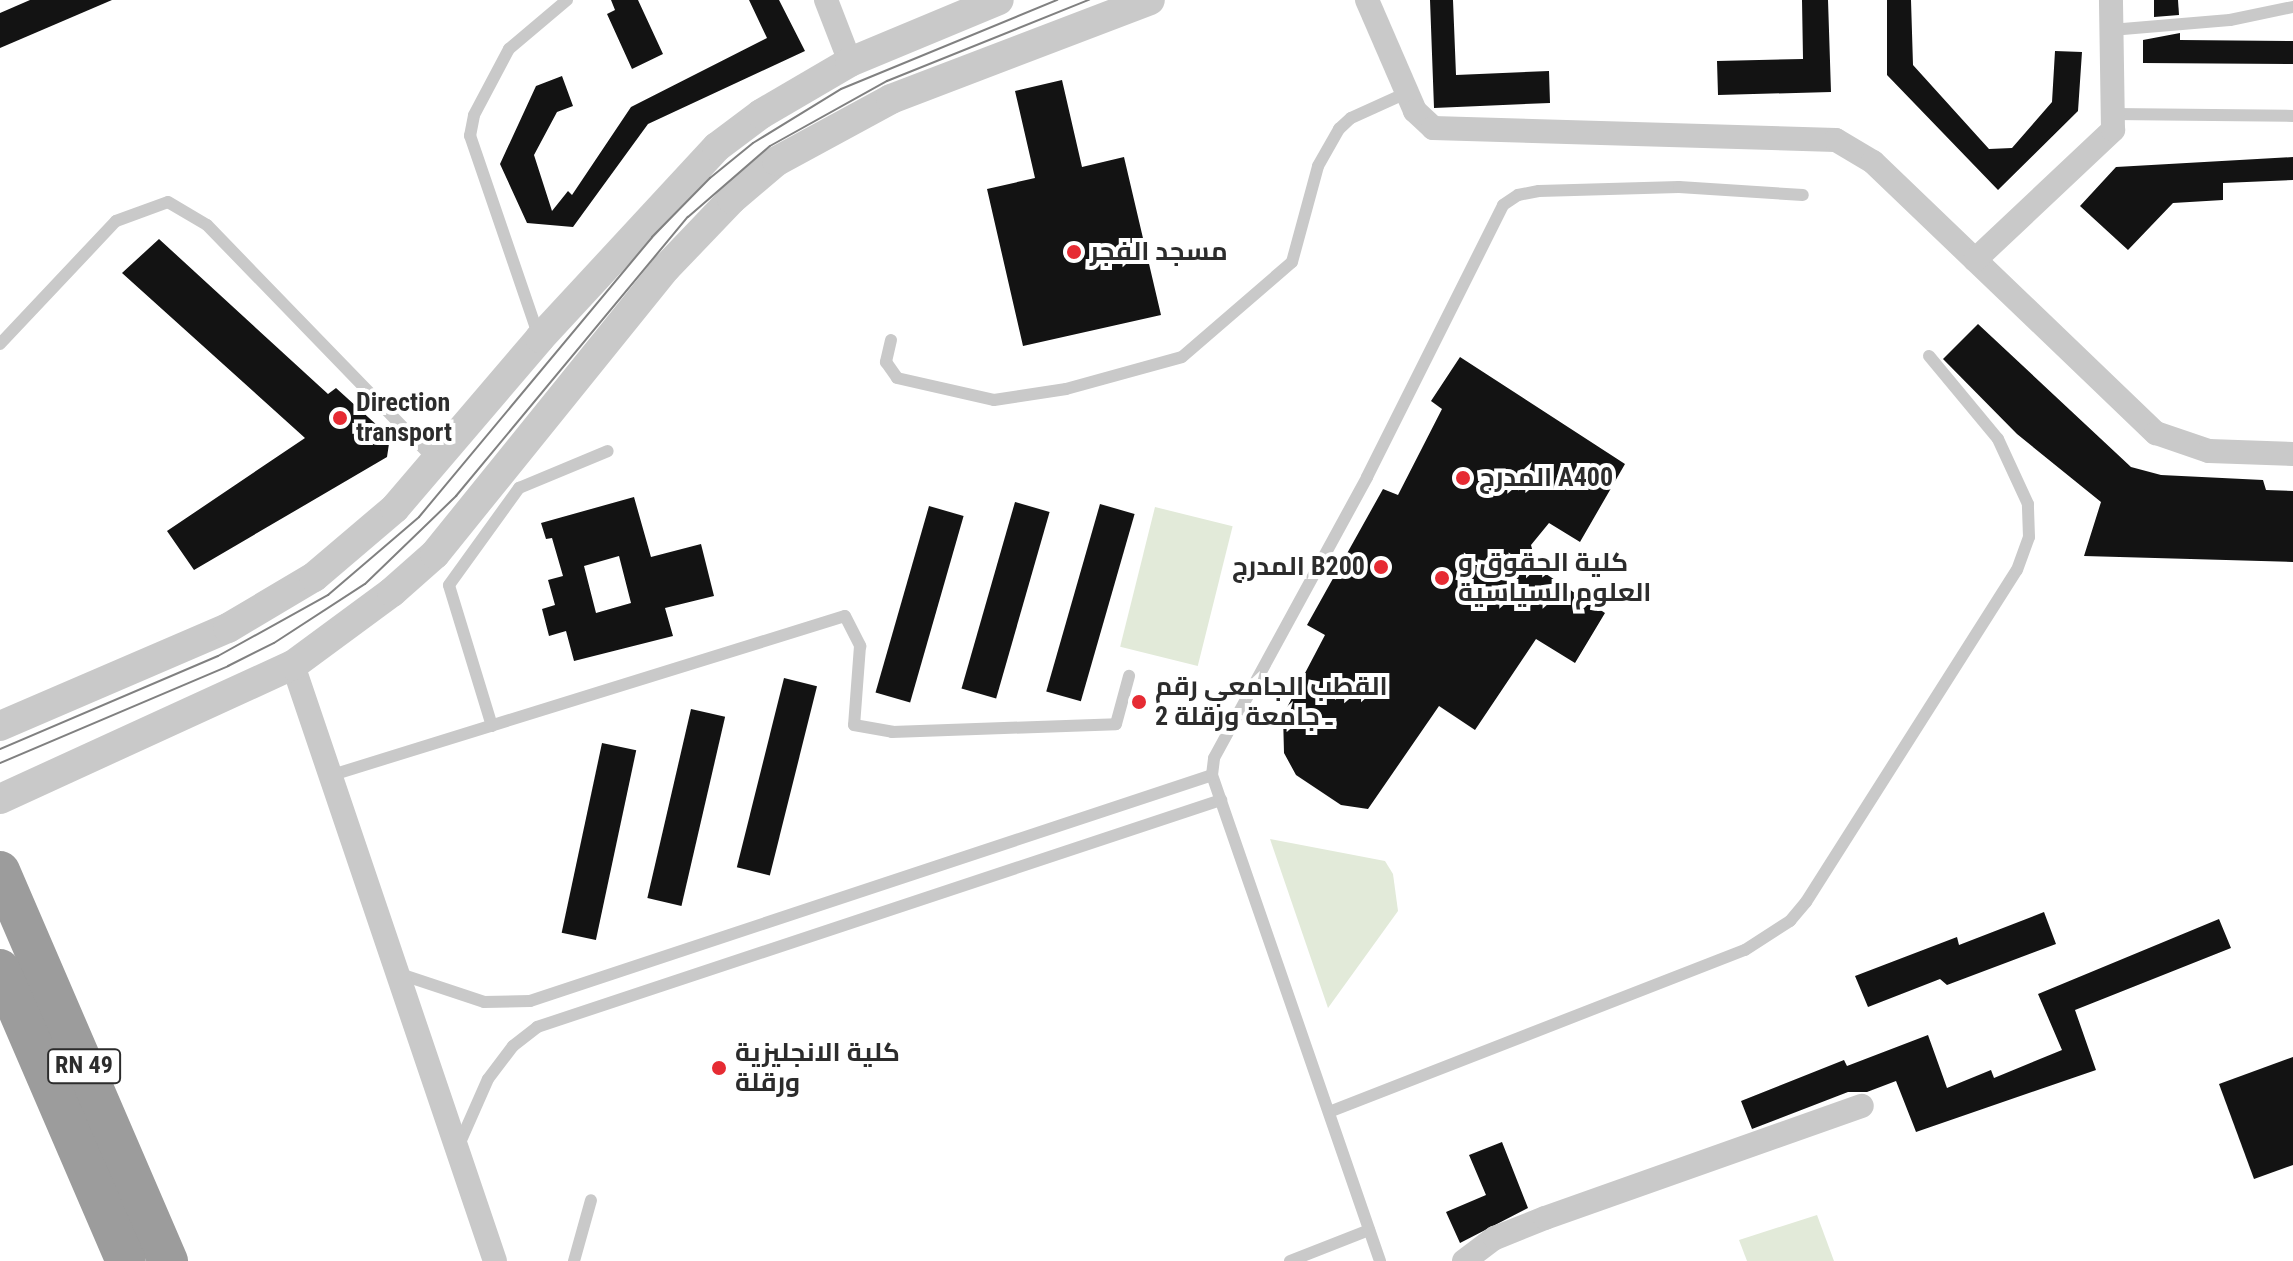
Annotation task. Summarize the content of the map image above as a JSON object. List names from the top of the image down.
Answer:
{
  "streets": {
    "highway": ["RN 49"]
  },
  "places": [
    "مسجد الفجر",
    "Direction transport",
    "المدرج A400",
    "المدرج B200",
    "كلية الحقوق و العلوم السياسية",
    "القطب الجامعي رقم 2 ـ جامعة ورقلة",
    "كلية الانجليزية ورقلة"
  ]
}
